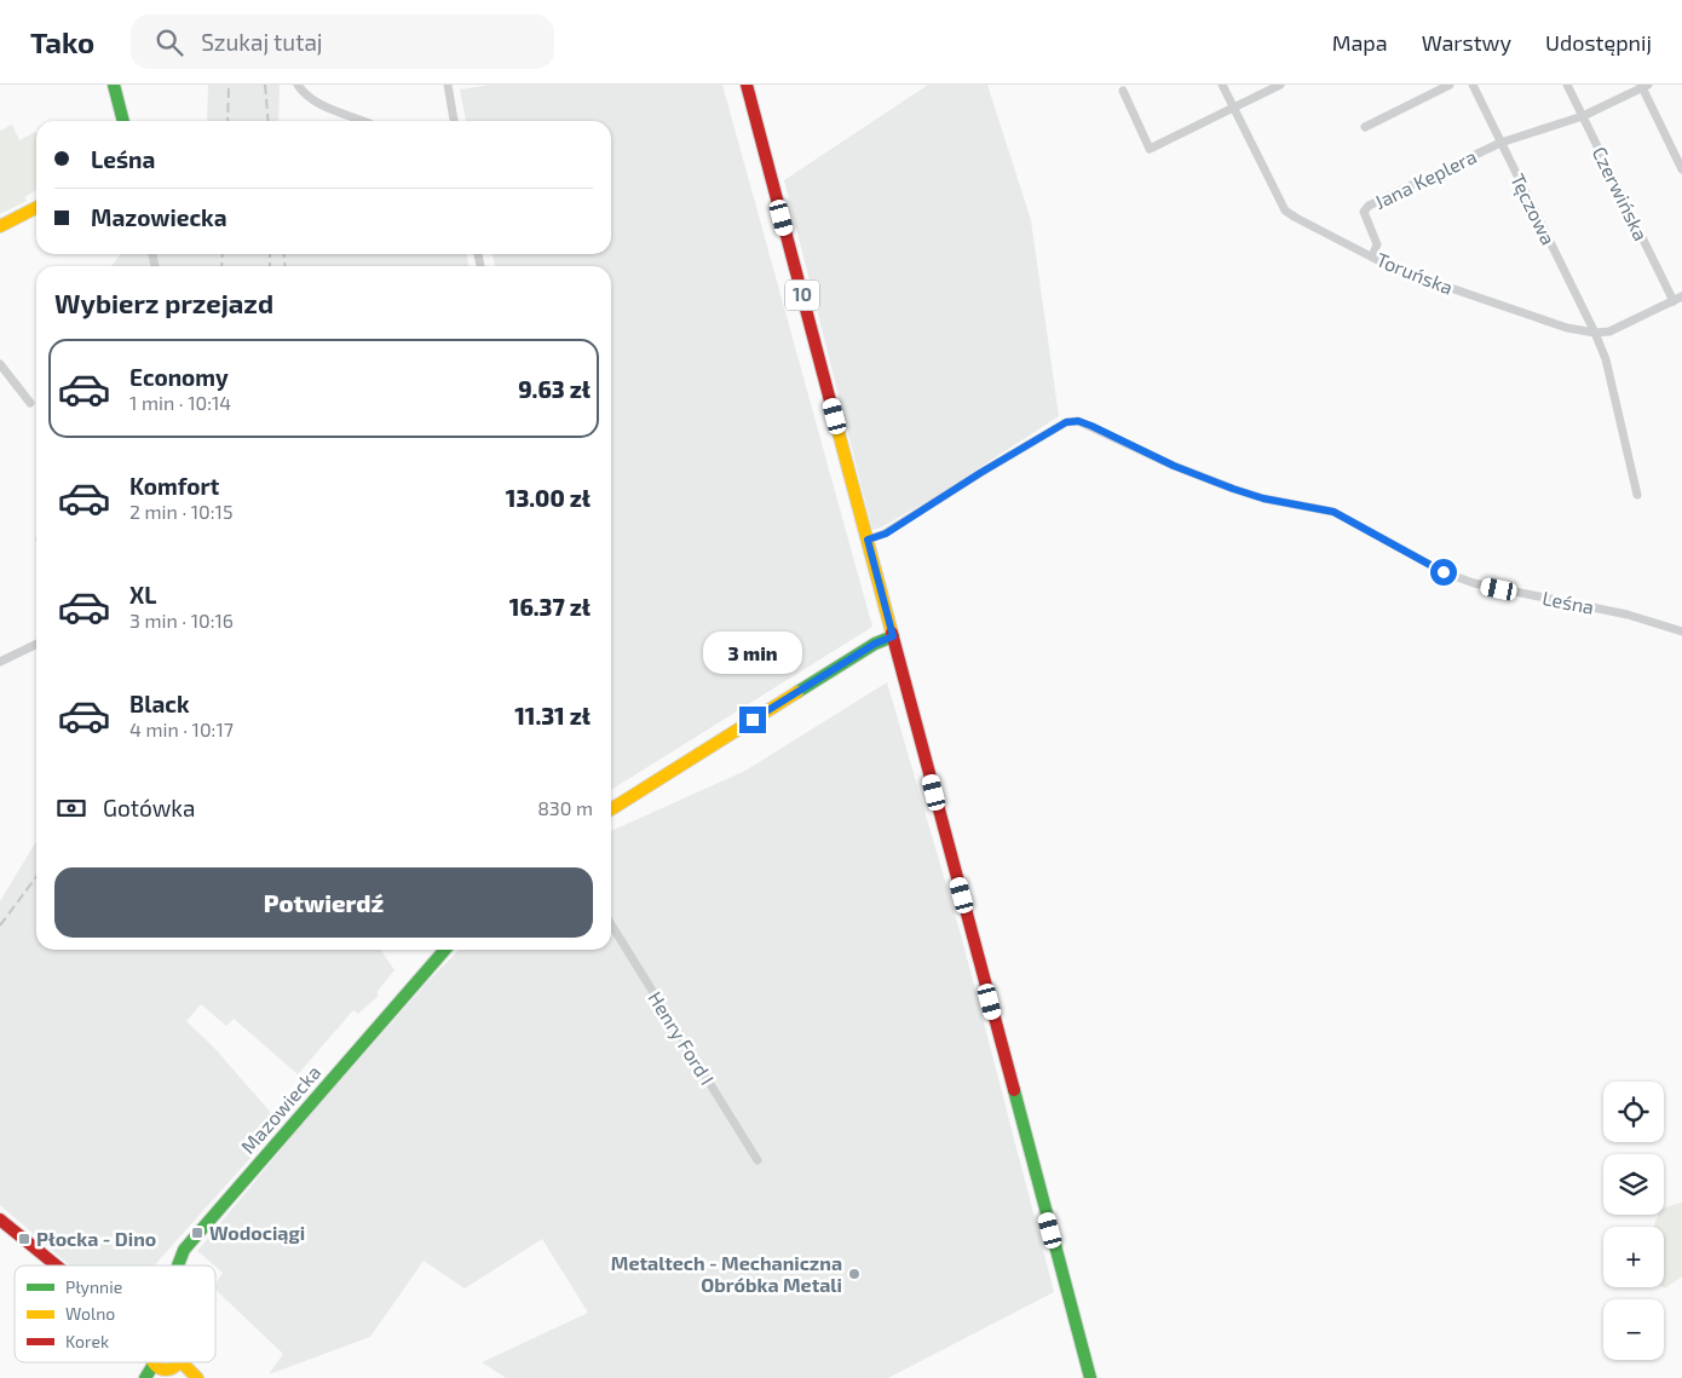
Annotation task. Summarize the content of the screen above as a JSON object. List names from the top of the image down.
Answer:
{
  "streets": {
    "main road": ["10", "Mazowiecka"],
    "street": [
      "Jana Keplera",
      "Czerwińska",
      "Tęczowa",
      "Toruńska",
      "Leśna",
      "Henry Ford I"
    ]
  },
  "crossings": [
    ["Jana Keplera", "Tęczowa"],
    ["Jana Keplera", "Toruńska"],
    ["Czerwińska", "Toruńska"],
    ["Tęczowa", "Toruńska"],
    ["10", "Leśna"]
  ],
  "places": {
    "transit": ["Wodociągi", "Płocka - Dino"],
    "other": ["Metaltech - Mechaniczna Obróbka Metali"]
  },
  "legend": ["Płynnie", "Wolno", "Korek"],
  "page": {
    "header": "Tako",
    "search": "Szukaj tutaj",
    "nav": ["Mapa", "Warstwy", "Udostępnij"],
    "banner": ["Leśna", "Mazowiecka"],
    "heading": "Wybierz przejazd",
    "list": [
      {
        "name": "Economy",
        "note": "1 min · 10:14",
        "value": "9.63 zł"
      },
      {
        "name": "Komfort",
        "note": "2 min · 10:15",
        "value": "13.00 zł"
      },
      {
        "name": "XL",
        "note": "3 min · 10:16",
        "value": "16.37 zł"
      },
      {
        "name": "Black",
        "note": "4 min · 10:17",
        "value": "11.31 zł"
      }
    ],
    "bubble": "3 min",
    "pay": ["Gotówka", "830 m"],
    "buttons": "Potwierdź",
    "map_buttons": ["+", "−"]
  }
}
